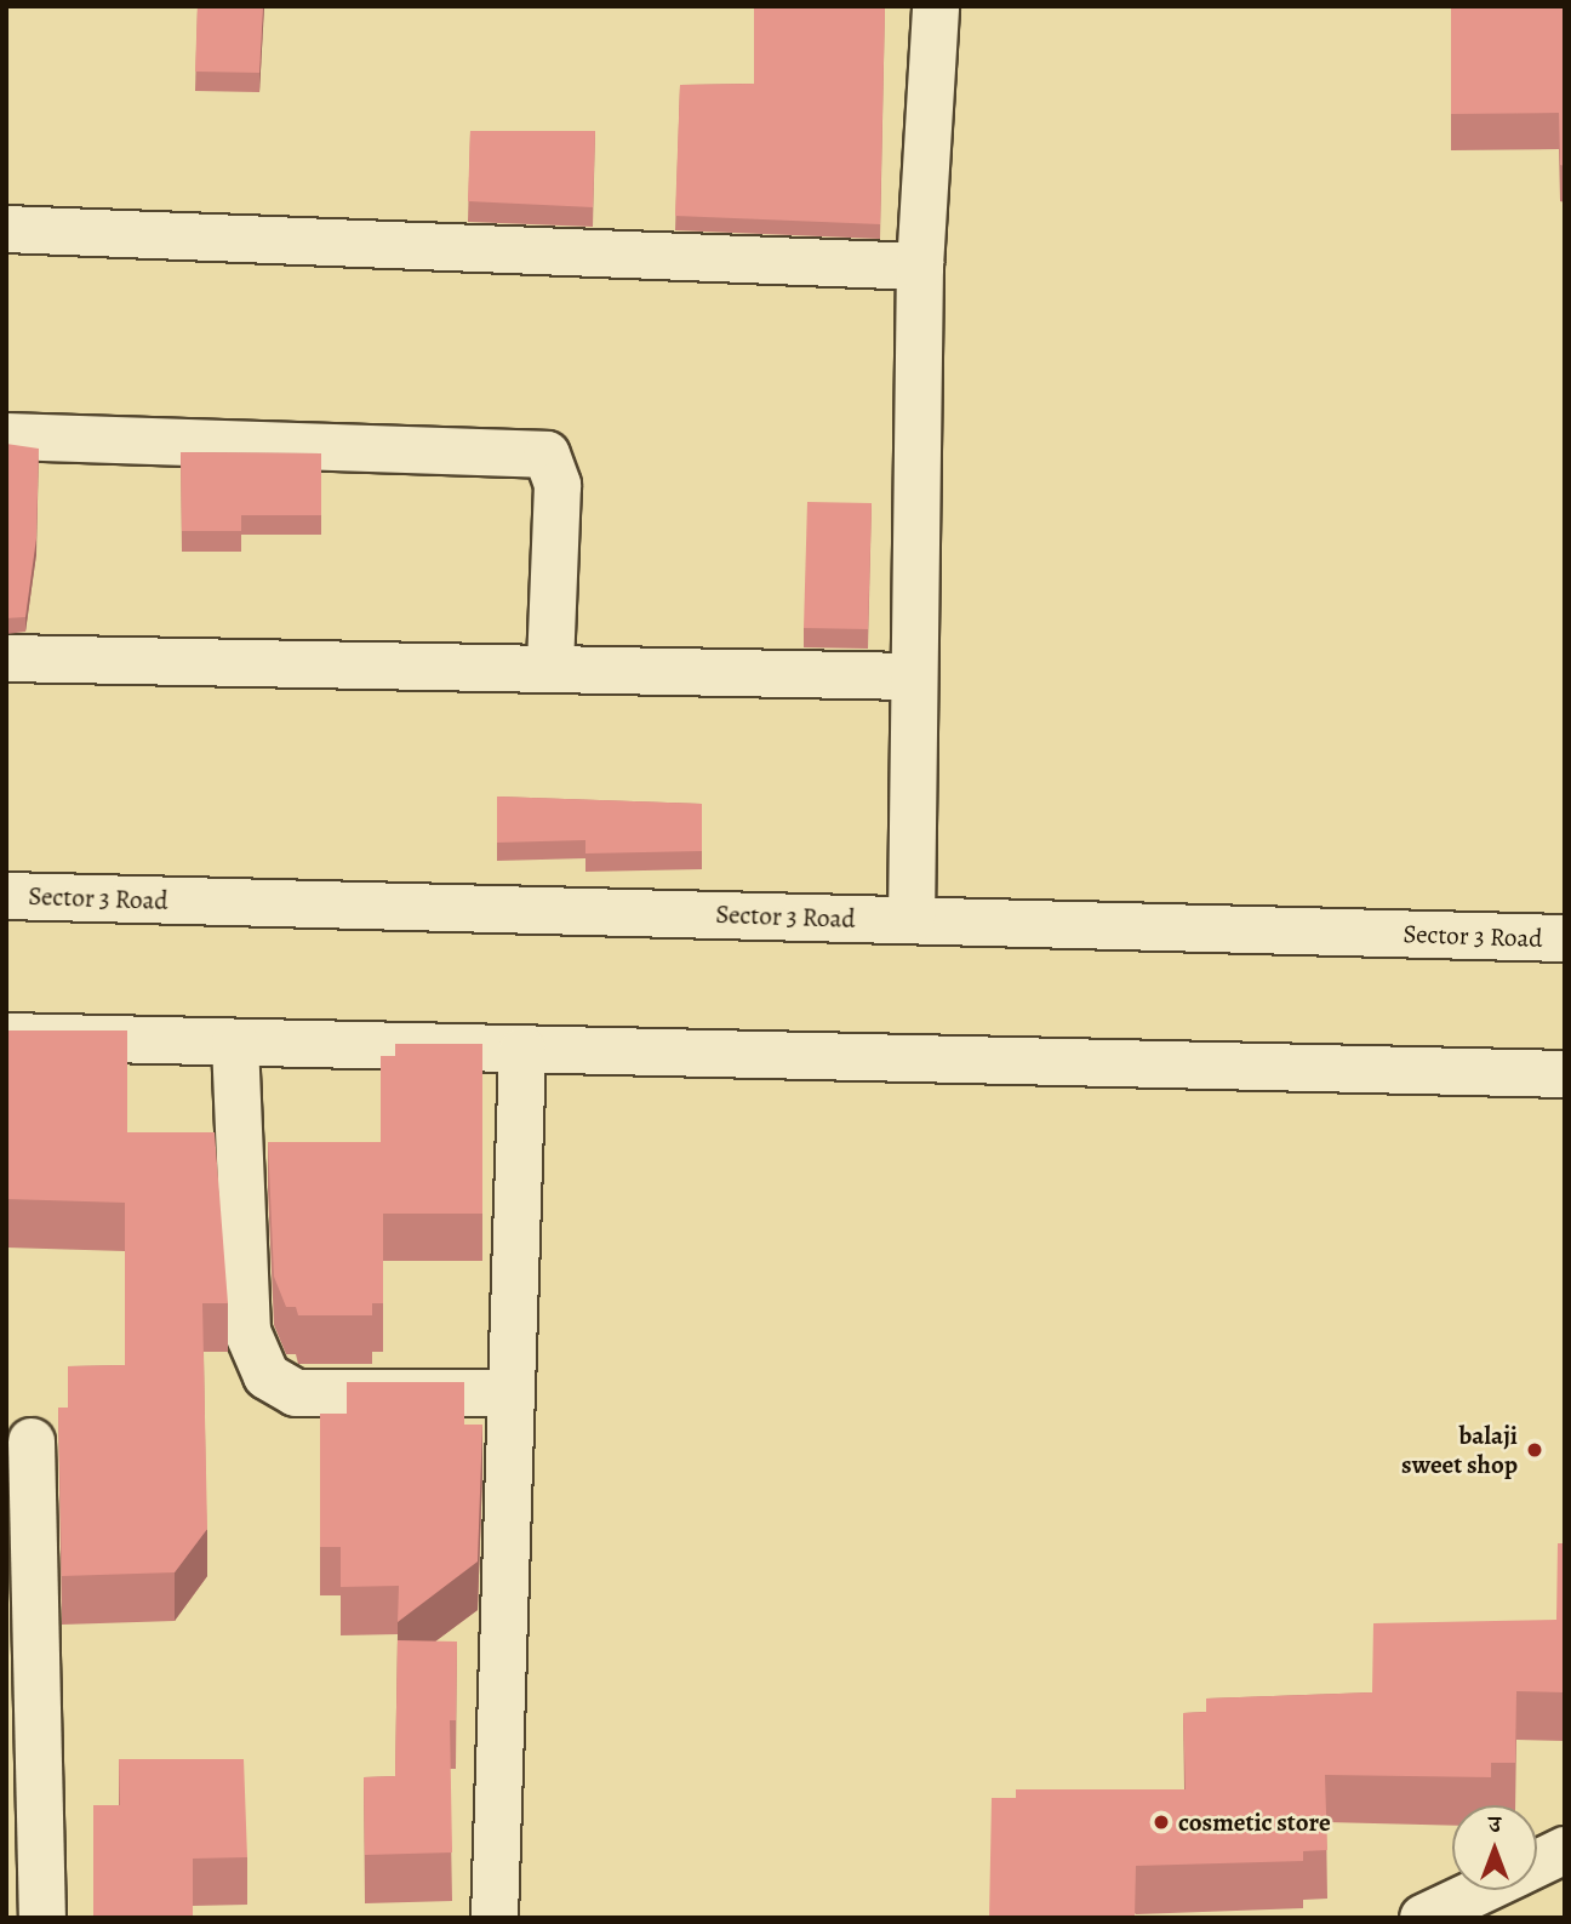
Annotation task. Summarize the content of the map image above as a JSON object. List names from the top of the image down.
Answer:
{
  "streets": {
    "street": ["Sector 3 Road"]
  },
  "places": ["balaji sweet shop", "cosmetic store"],
  "north": "top"
}
